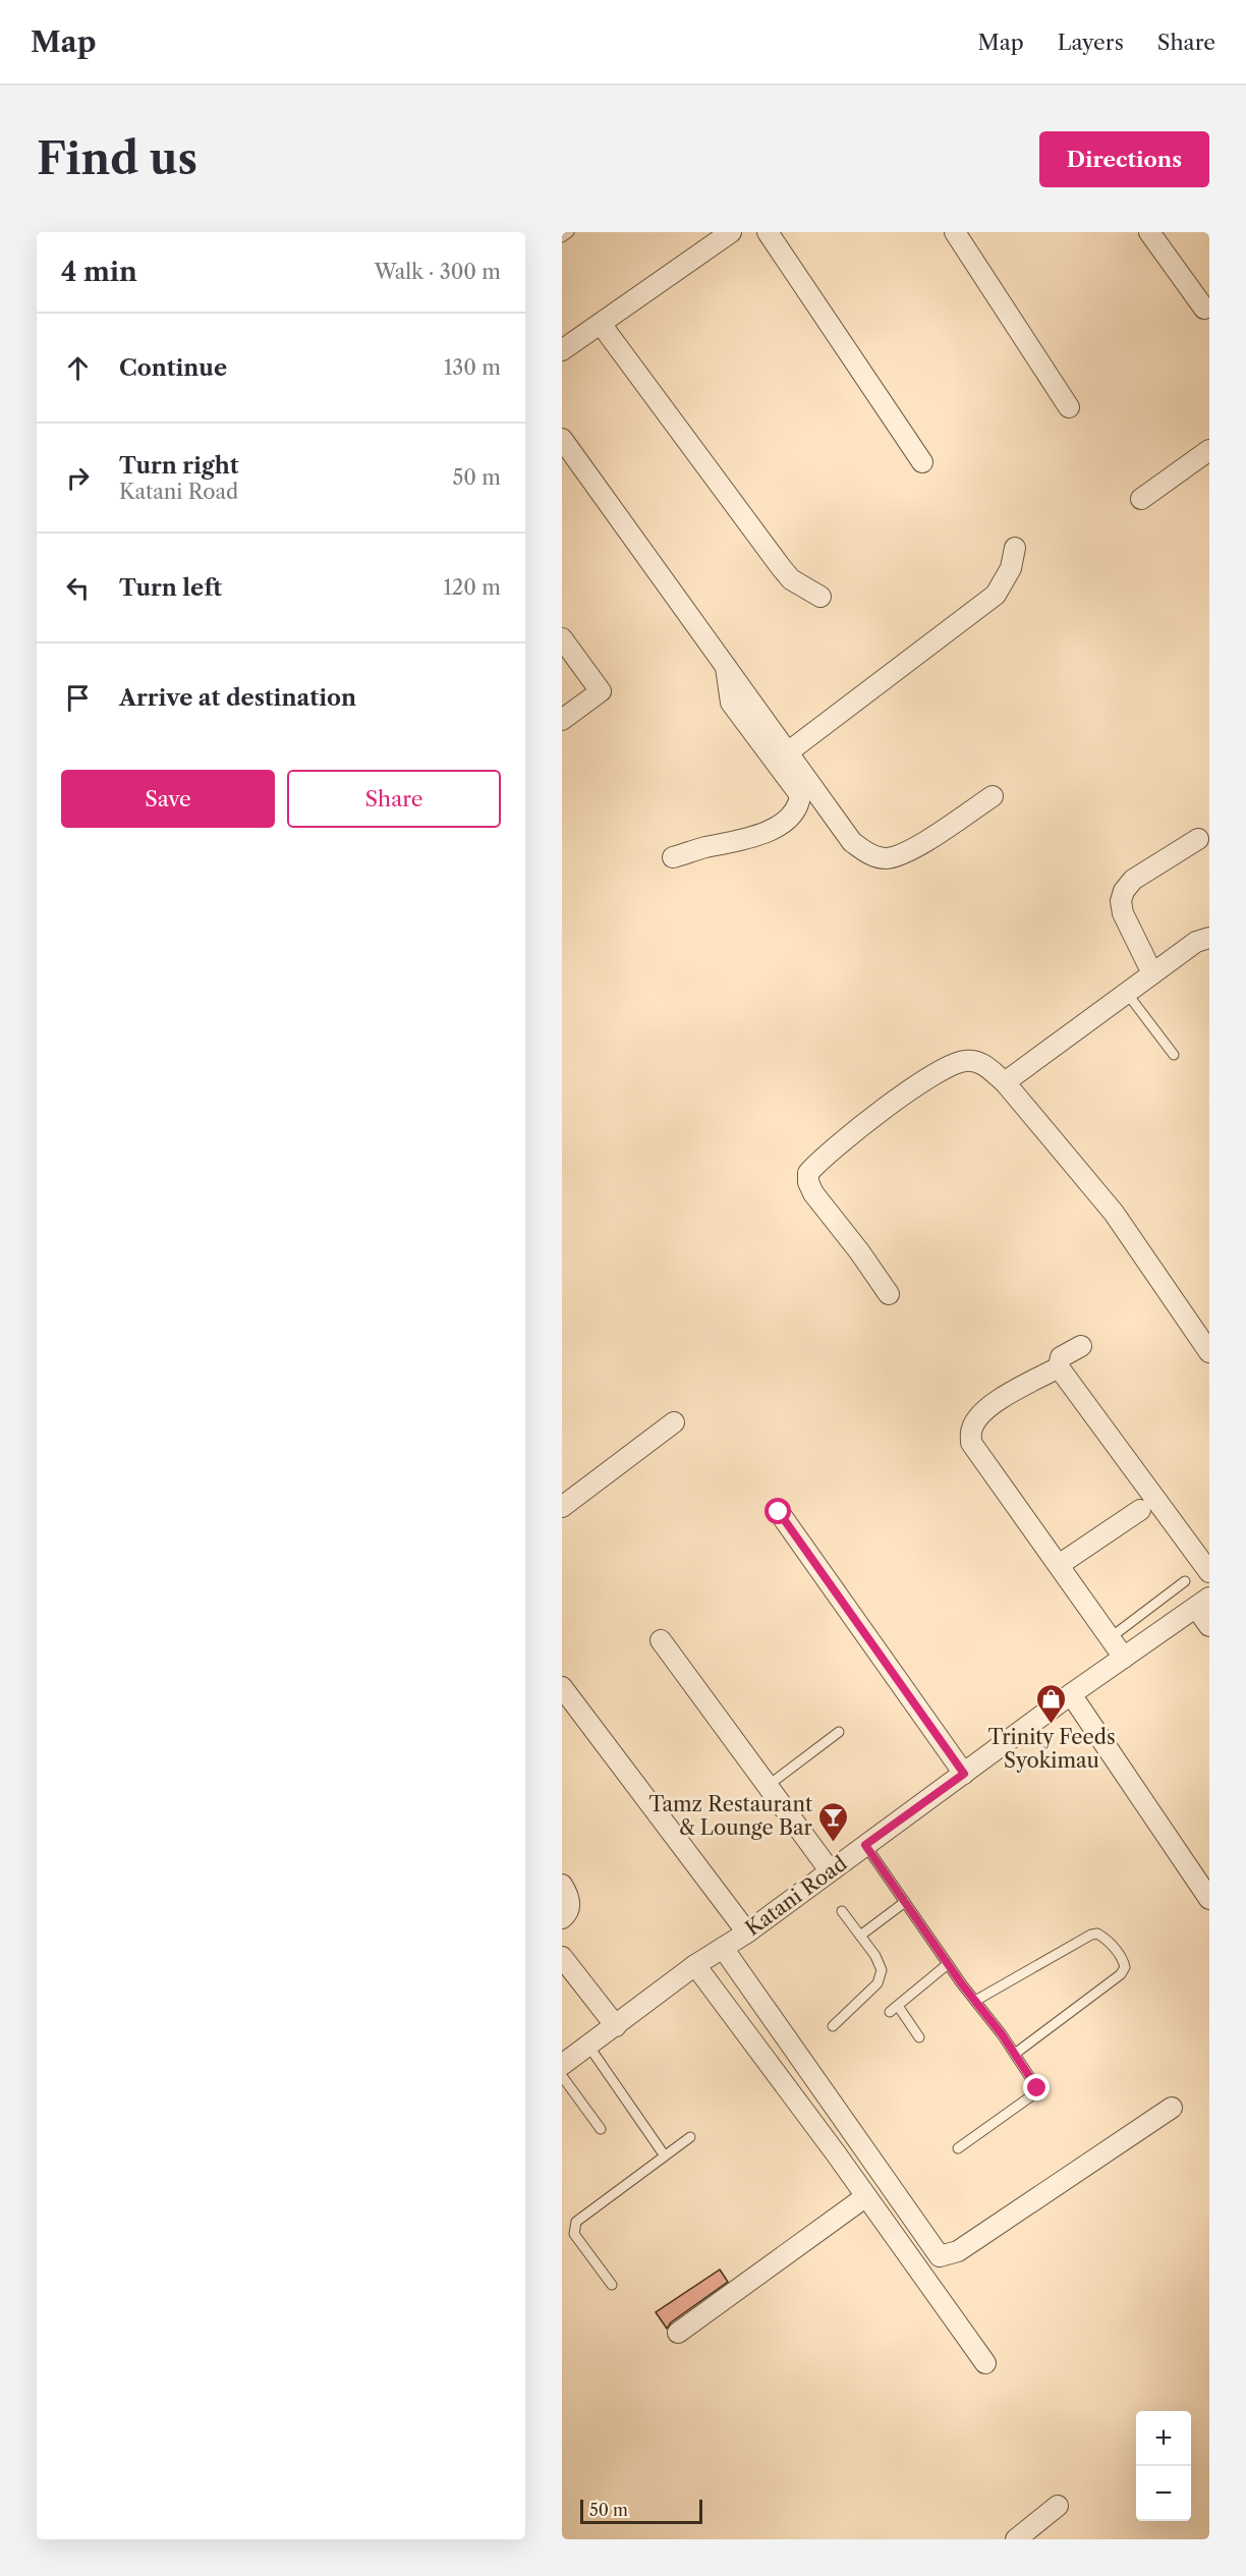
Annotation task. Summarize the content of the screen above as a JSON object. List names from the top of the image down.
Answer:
{
  "streets": {
    "street": ["Katani Road"]
  },
  "places": {
    "shop": ["Trinity Feeds Syokimau"],
    "bar": ["Tamz Restaurant & Lounge Bar"]
  },
  "scale_bar": "50 m",
  "page": {
    "header": "Map",
    "nav": ["Map", "Layers", "Share"],
    "buttons": [
      "Directions",
      ["Save", "Share"]
    ],
    "title": "Find us",
    "heading": ["4 min", "Walk · 300 m"],
    "list": [
      ["Continue", "130 m"],
      ["Turn right", "Katani Road", "50 m"],
      ["Turn left", "120 m"],
      "Arrive at destination"
    ],
    "map_buttons": ["+", "−"],
    "scale": "50 m"
  }
}
